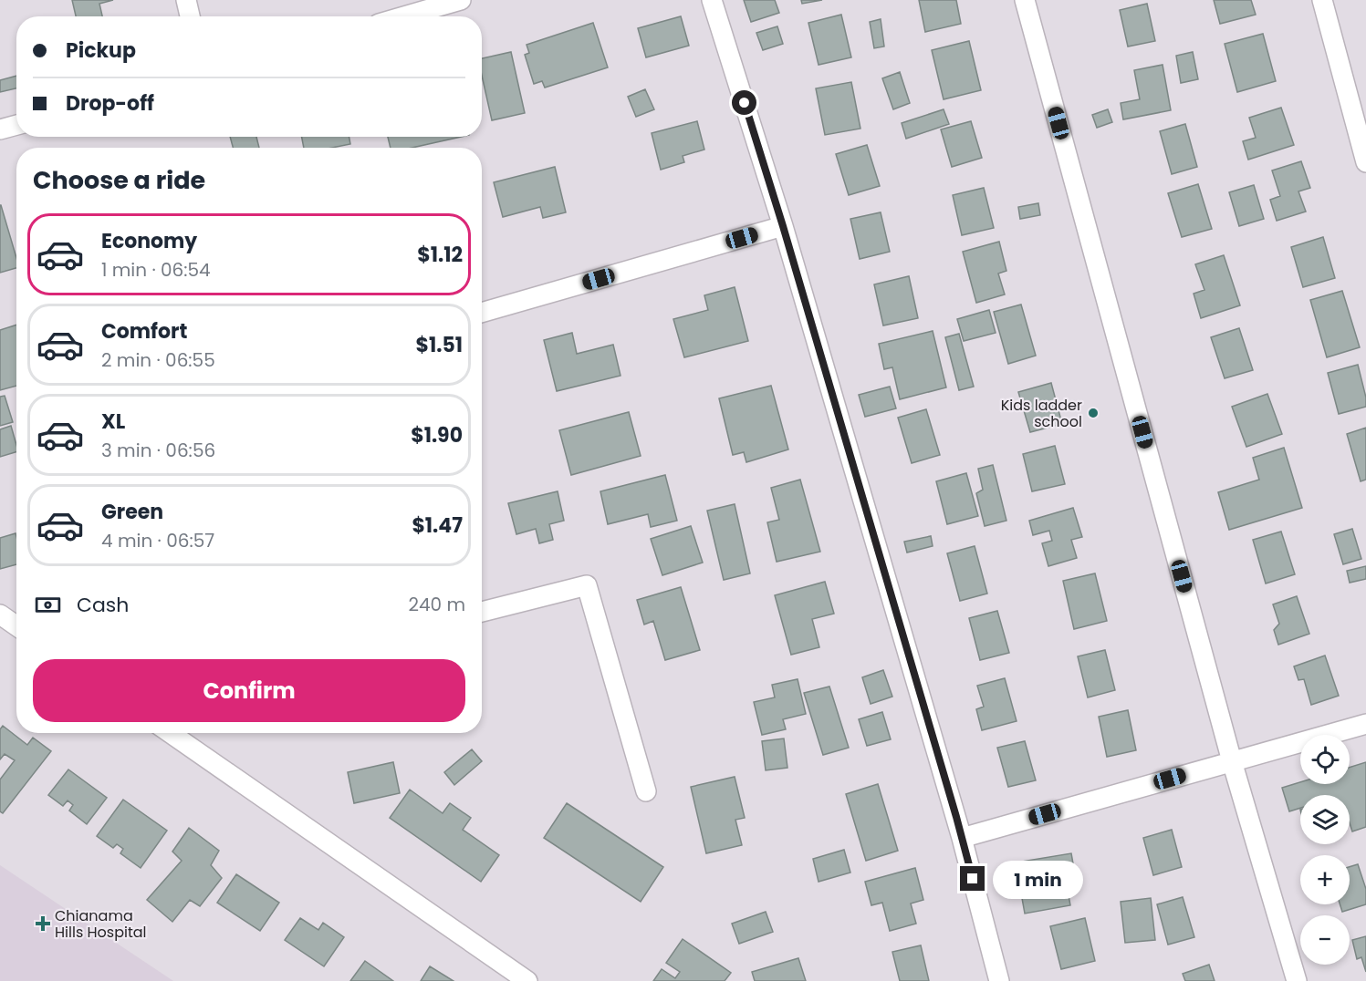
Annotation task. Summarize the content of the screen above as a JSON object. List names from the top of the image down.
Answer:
{
  "places": {
    "other": ["Kids ladder school"],
    "health": ["Chianama Hills Hospital"]
  },
  "page": {
    "banner": ["Pickup", "Drop-off"],
    "heading": "Choose a ride",
    "list": [
      {
        "name": "Economy",
        "note": "1 min · 06:54",
        "value": "$1.12"
      },
      {
        "name": "Comfort",
        "note": "2 min · 06:55",
        "value": "$1.51"
      },
      {
        "name": "XL",
        "note": "3 min · 06:56",
        "value": "$1.90"
      },
      {
        "name": "Green",
        "note": "4 min · 06:57",
        "value": "$1.47"
      }
    ],
    "pay": ["Cash", "240 m"],
    "buttons": "Confirm",
    "map_buttons": ["+", "−"],
    "bubble": "1 min"
  }
}
